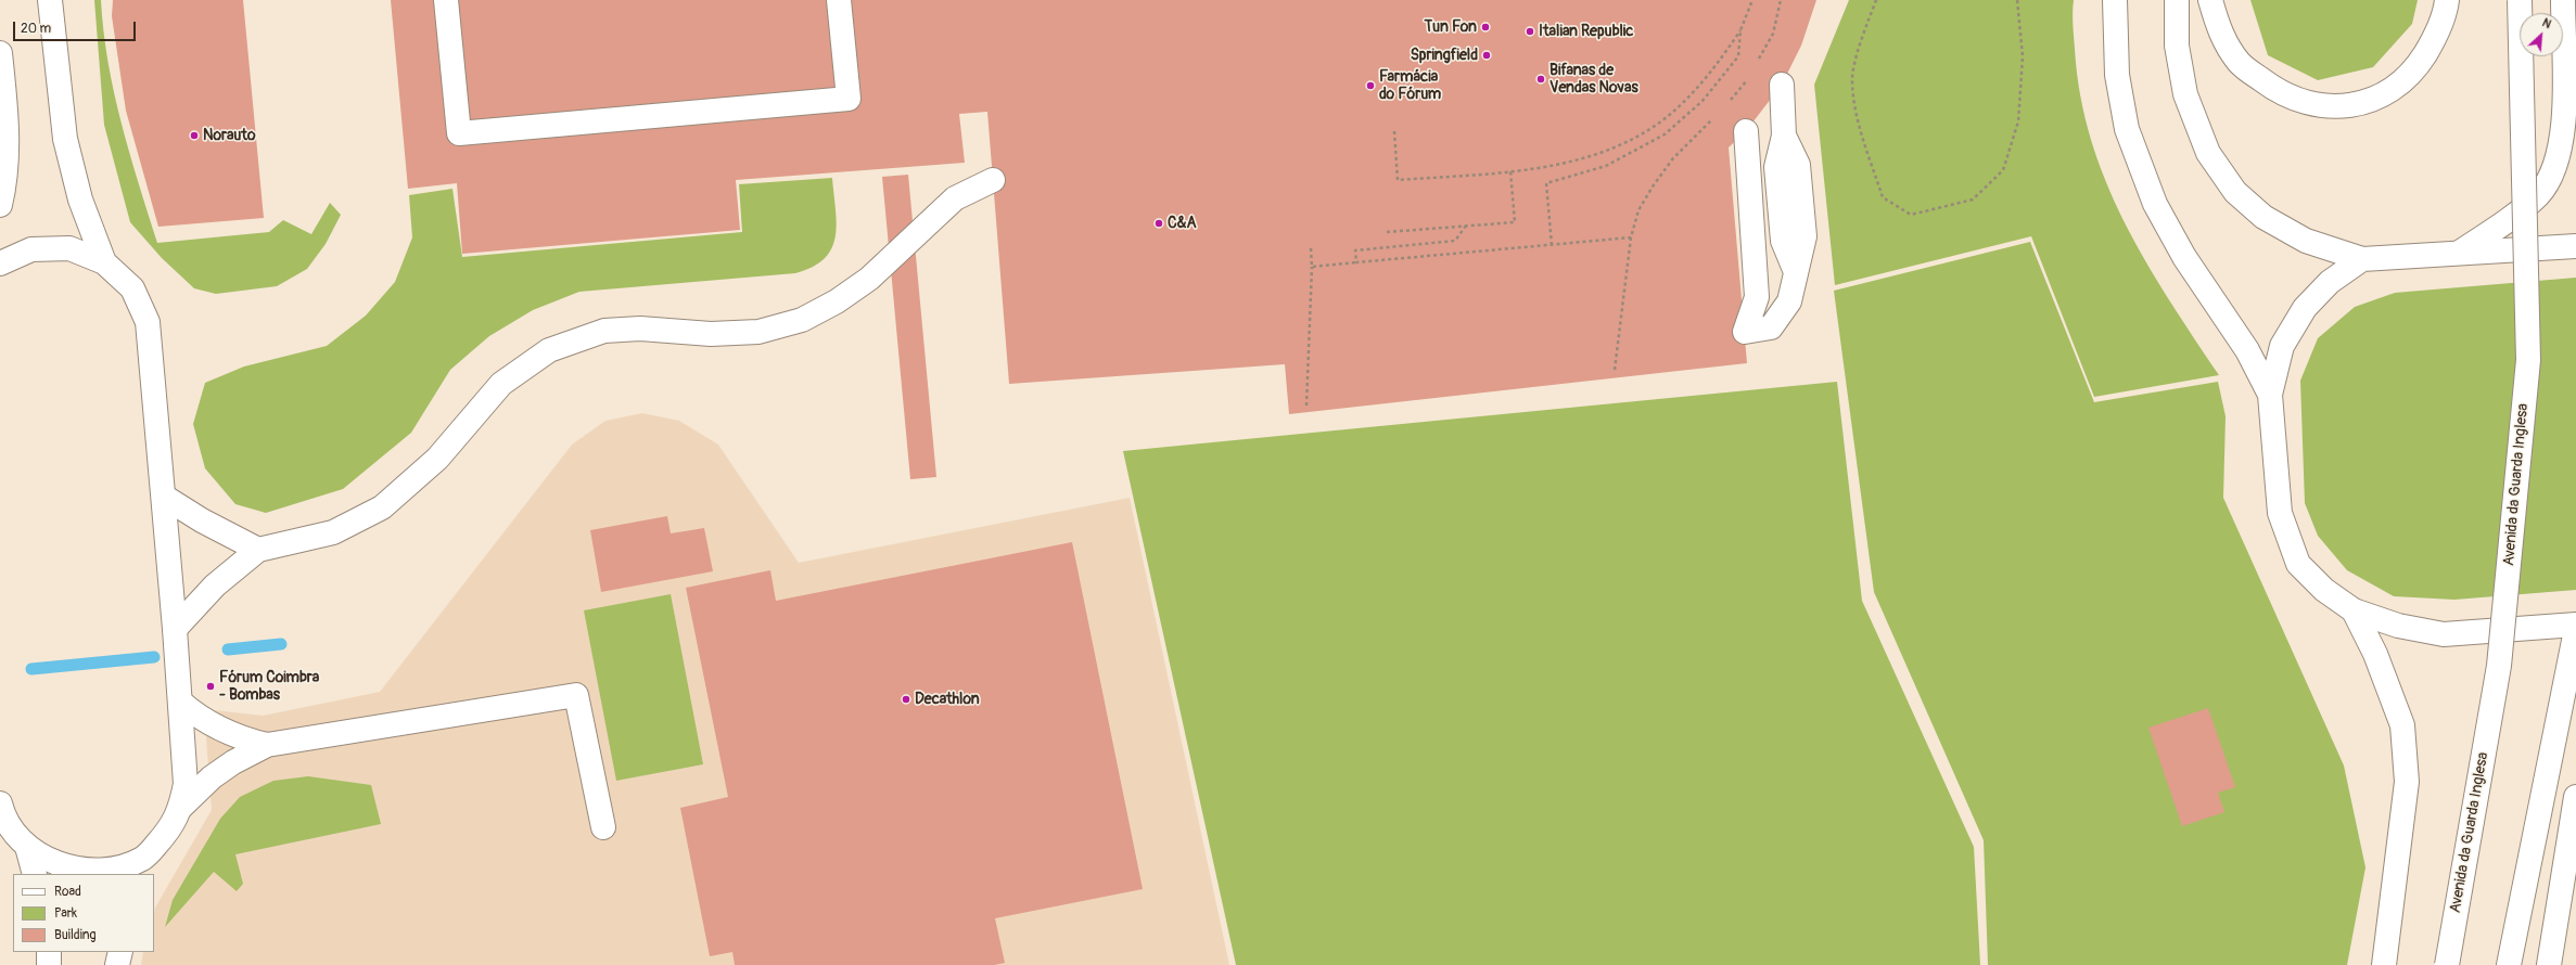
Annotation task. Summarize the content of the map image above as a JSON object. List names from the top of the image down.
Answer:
{
  "streets": {
    "main road": ["Avenida da Guarda Inglesa"]
  },
  "places": [
    "Tun Fon",
    "Italian Republic",
    "Springfield",
    "Bifanas de Vendas Novas",
    "Farmácia do Fórum",
    "Norauto",
    "C&A",
    "Fórum Coimbra - Bombas",
    "Decathlon"
  ],
  "legend": ["Road", "Park", "Building"],
  "scale_bar": "20 m",
  "north": "top right"
}
